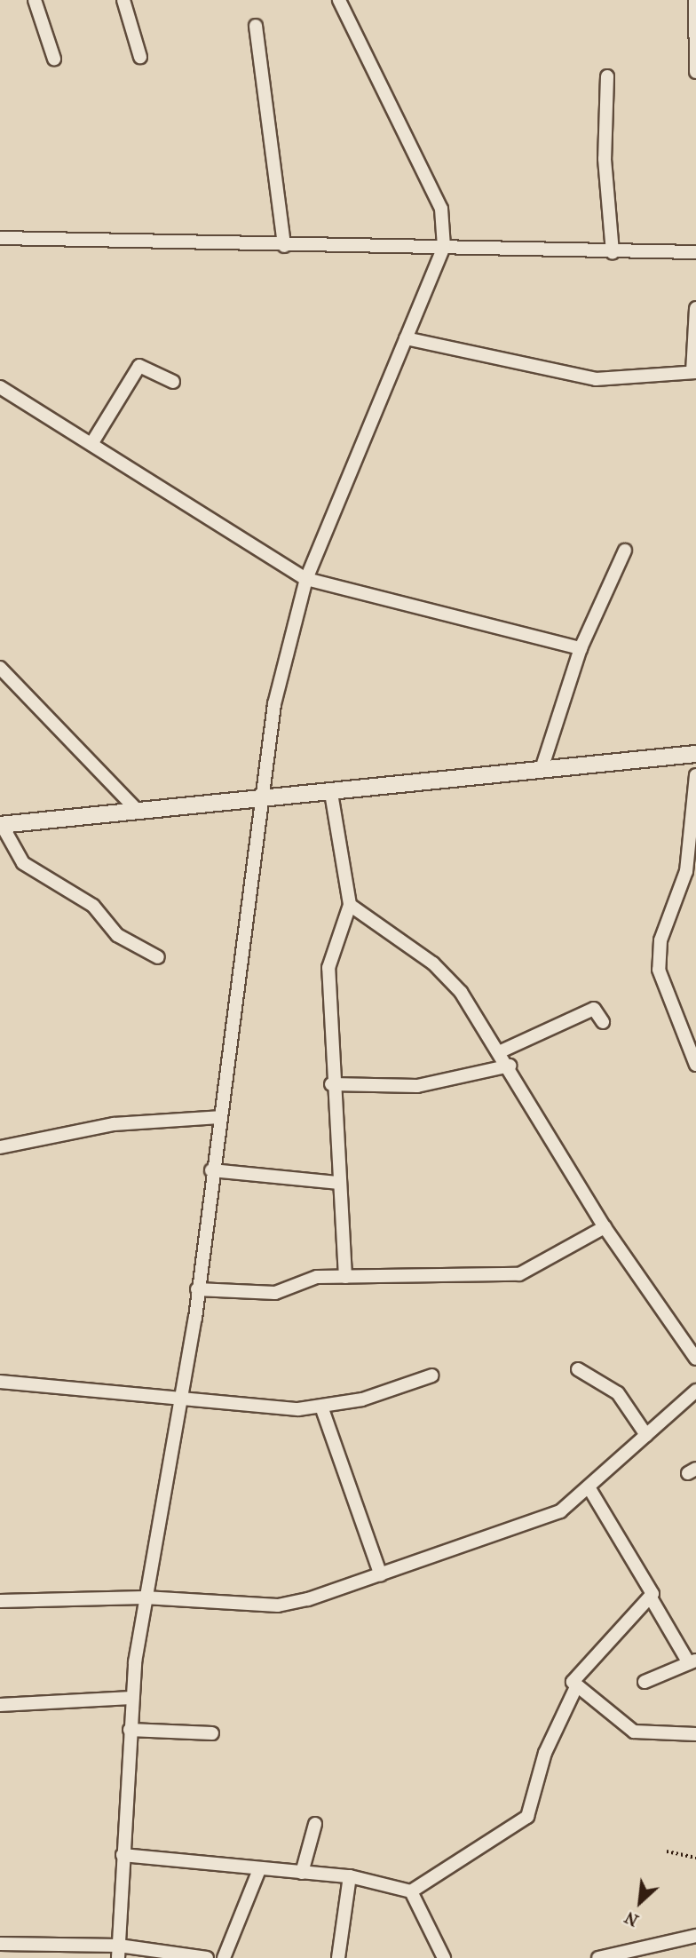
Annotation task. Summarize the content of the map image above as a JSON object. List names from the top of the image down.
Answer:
{
  "north": "bottom left"
}
